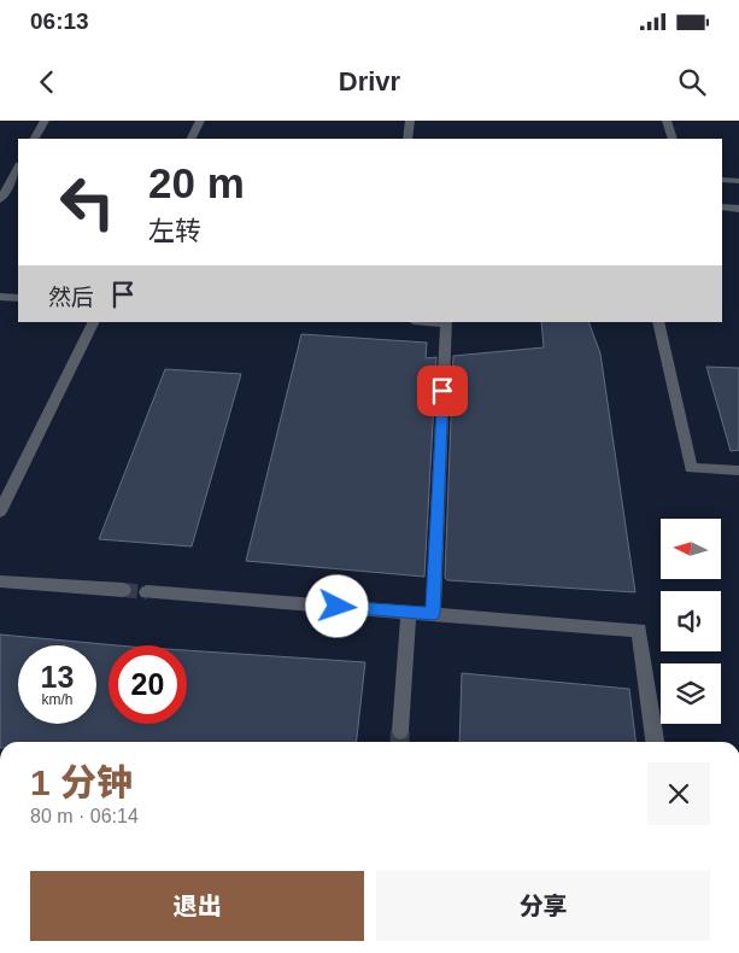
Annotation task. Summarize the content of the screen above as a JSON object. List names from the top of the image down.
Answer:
{
  "north": "left",
  "page": {
    "status": "06:13",
    "header": "Drivr",
    "turn": ["20 m", "左转"],
    "then": "然后",
    "speed": "13 km/h",
    "limit": "20",
    "heading": ["1 分钟", "80 m · 06:14"],
    "buttons": ["退出", "分享"]
  }
}
